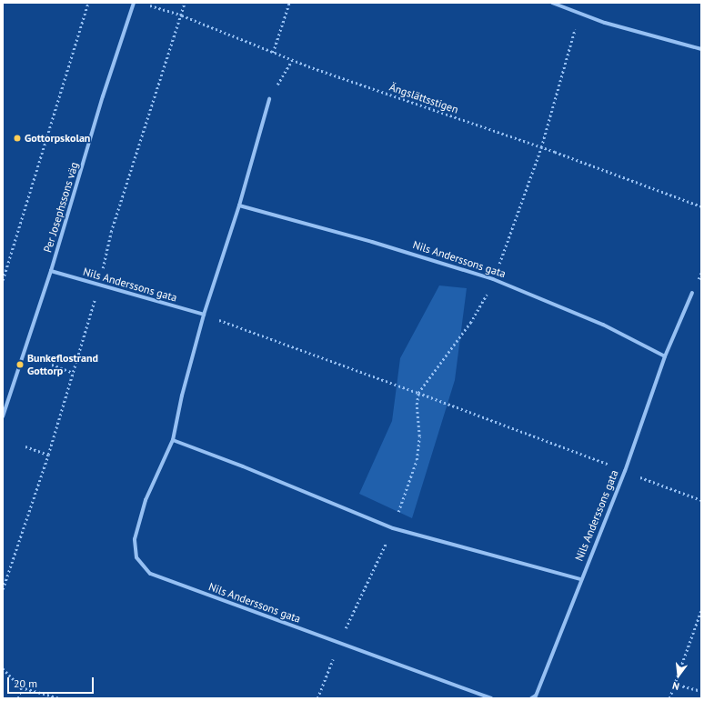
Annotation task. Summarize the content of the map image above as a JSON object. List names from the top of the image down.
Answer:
{
  "streets": {
    "street": ["Per Josephssons väg", "Nils Anderssons gata"],
    "path": ["Ängslättsstigen"]
  },
  "crossings": [
    ["Per Josephssons väg", "Nils Anderssons gata"]
  ],
  "places": ["Gottorpskolan", "Bunkeflostrand Gottorp"],
  "scale_bar": "20 m",
  "north": "bottom"
}
